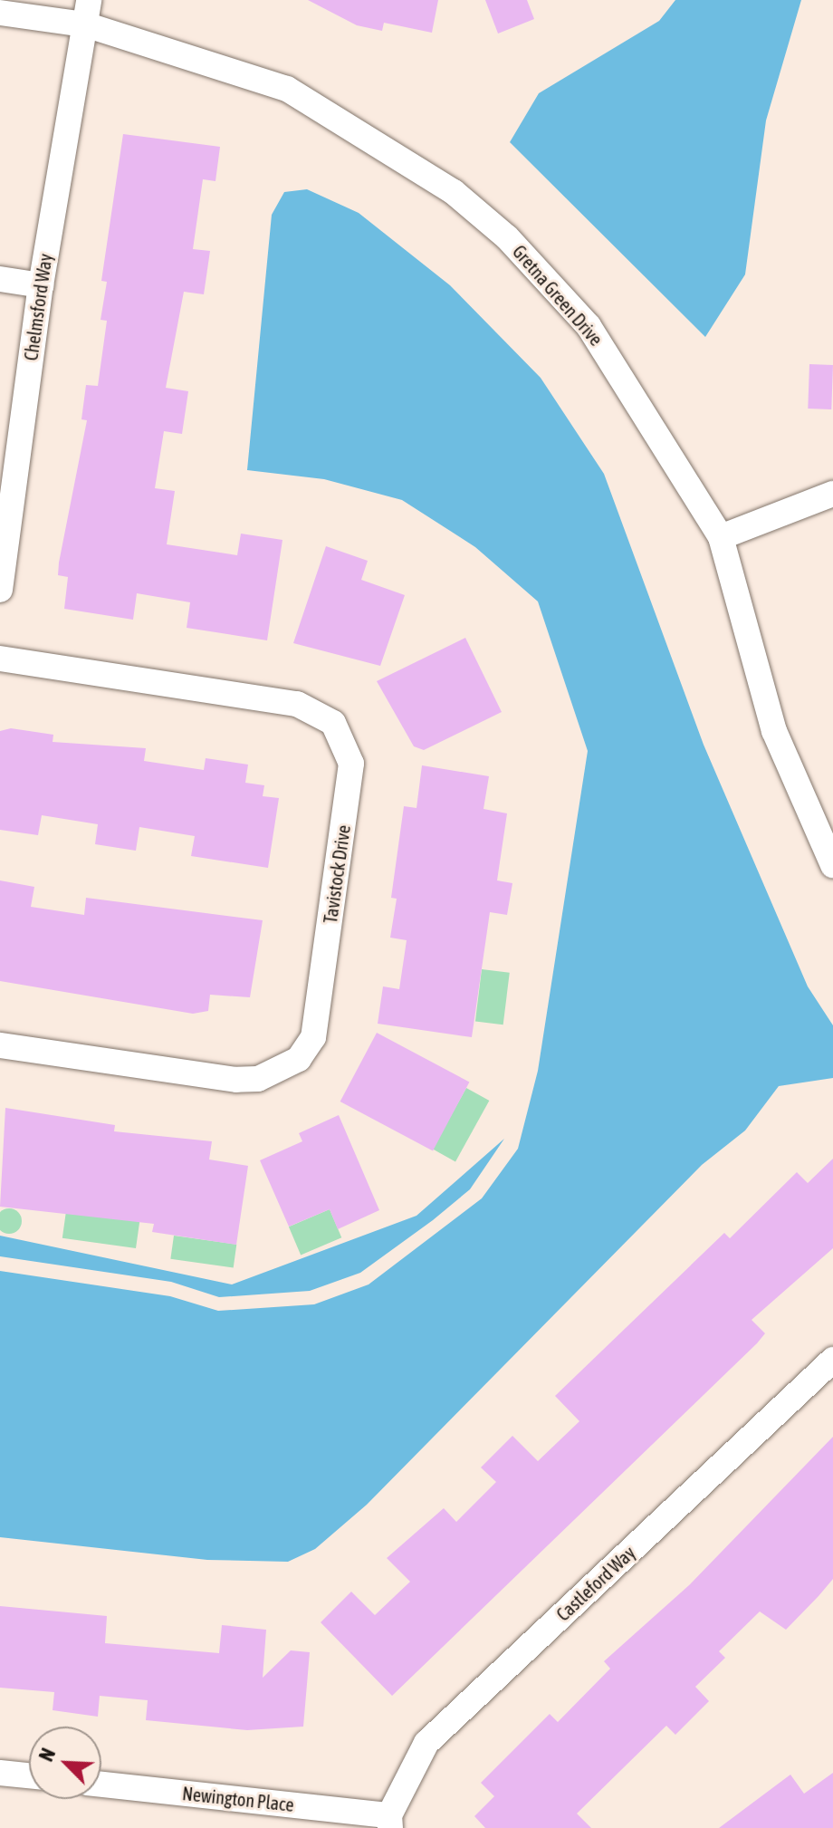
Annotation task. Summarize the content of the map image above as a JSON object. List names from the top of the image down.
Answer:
{
  "streets": {
    "street": [
      "Gretna Green Drive",
      "Chelmsford Way",
      "Tavistock Drive",
      "Castleford Way",
      "Newington Place"
    ]
  },
  "crossings": [
    ["Gretna Green Drive", "Chelmsford Way"],
    ["Castleford Way", "Newington Place"]
  ],
  "north": "top left"
}
